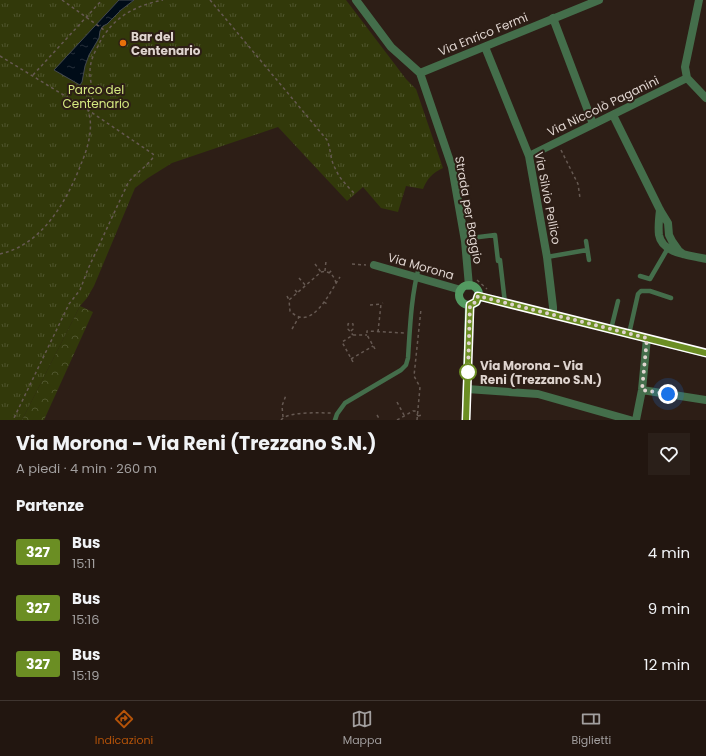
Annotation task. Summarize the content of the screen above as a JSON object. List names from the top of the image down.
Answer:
{
  "streets": {
    "street": [
      "Via Enrico Fermi",
      "Via Niccolò Paganini",
      "Via Silvio Pellico",
      "Strada per Baggio",
      "Via Morona"
    ]
  },
  "crossings": [
    ["Via Enrico Fermi", "Via Silvio Pellico"],
    ["Via Enrico Fermi", "Strada per Baggio"],
    ["Via Niccolò Paganini", "Via Silvio Pellico"],
    ["Strada per Baggio", "Via Morona"]
  ],
  "parks": ["Parco del Centenario"],
  "places": ["Bar del Centenario", "Via Morona - Via Reni (Trezzano S.N.)"],
  "lines": ["bus line 327"],
  "page": {
    "heading": [
      ["Via Morona - Via Reni (Trezzano S.N.)", "A piedi · 4 min · 260 m"],
      "Partenze"
    ],
    "list": [
      {
        "mark": "327",
        "name": "Bus",
        "note": "15:11",
        "value": "4 min"
      },
      {
        "mark": "327",
        "name": "Bus",
        "note": "15:16",
        "value": "9 min"
      },
      {
        "mark": "327",
        "name": "Bus",
        "note": "15:19",
        "value": "12 min"
      }
    ],
    "tabs": ["Indicazioni", "Mappa", "Biglietti"]
  }
}
